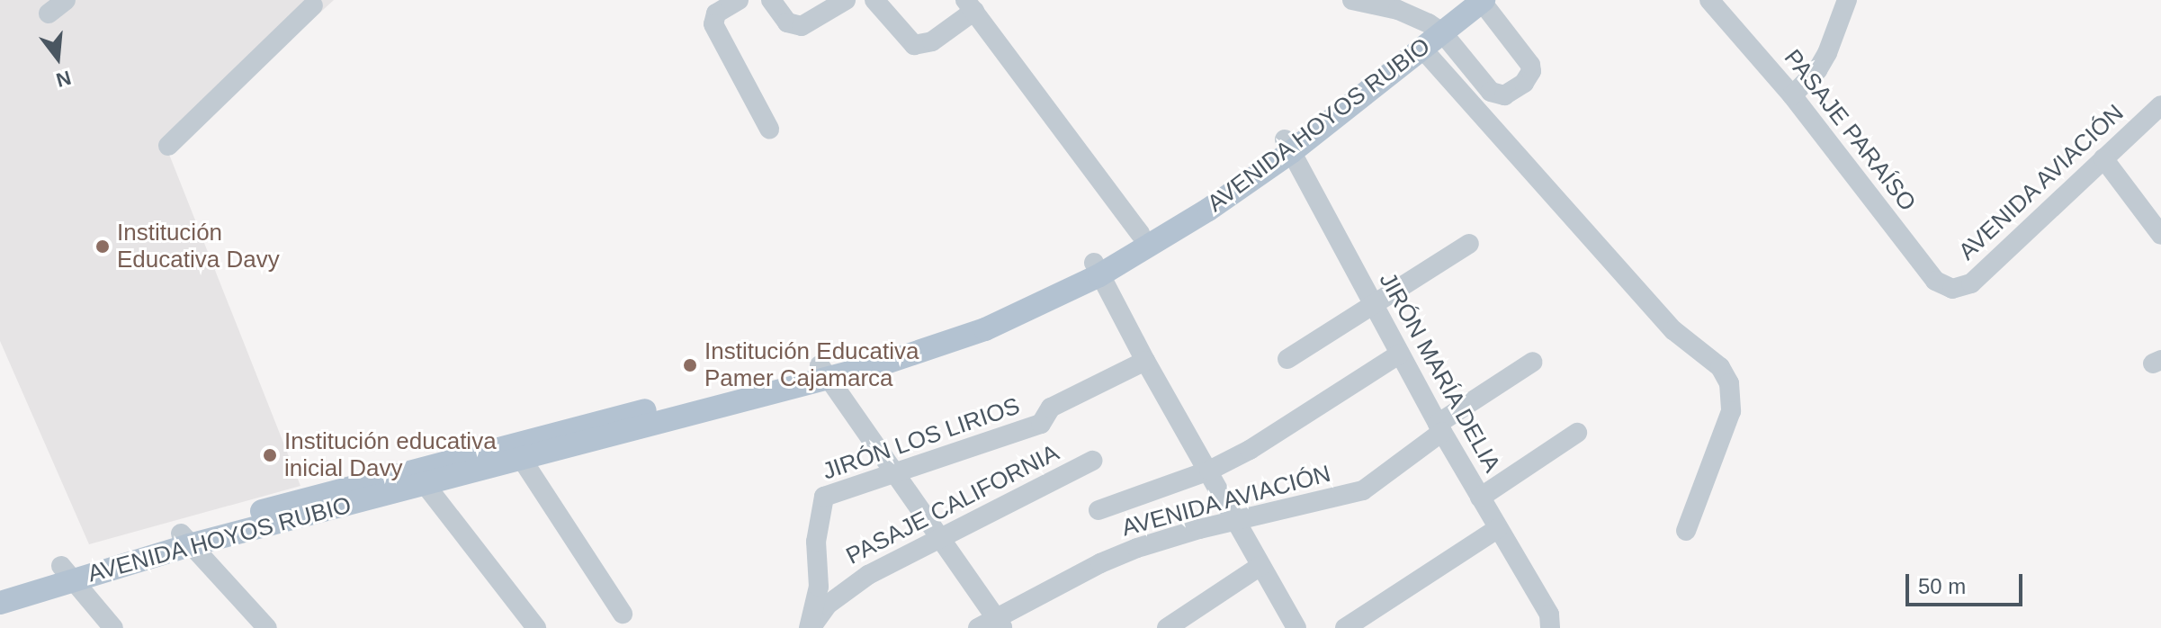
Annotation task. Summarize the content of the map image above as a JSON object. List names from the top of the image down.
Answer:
{
  "streets": {
    "main road": ["AVENIDA HOYOS RUBIO"],
    "street": [
      "PASAJE PARAÍSO",
      "AVENIDA AVIACIÓN",
      "JIRÓN MARÍA DELIA",
      "JIRÓN LOS LIRIOS",
      "PASAJE CALIFORNIA"
    ]
  },
  "crossings": [
    ["AVENIDA HOYOS RUBIO", "JIRÓN MARÍA DELIA"],
    ["PASAJE PARAÍSO", "AVENIDA AVIACIÓN"],
    ["AVENIDA AVIACIÓN", "JIRÓN MARÍA DELIA"],
    ["JIRÓN LOS LIRIOS", "PASAJE CALIFORNIA"]
  ],
  "places": ["Institución Educativa Davy", "Institución Educativa Pamer Cajamarca", "Institución educativa inicial Davy"],
  "scale_bar": "50 m",
  "north": "bottom"
}
